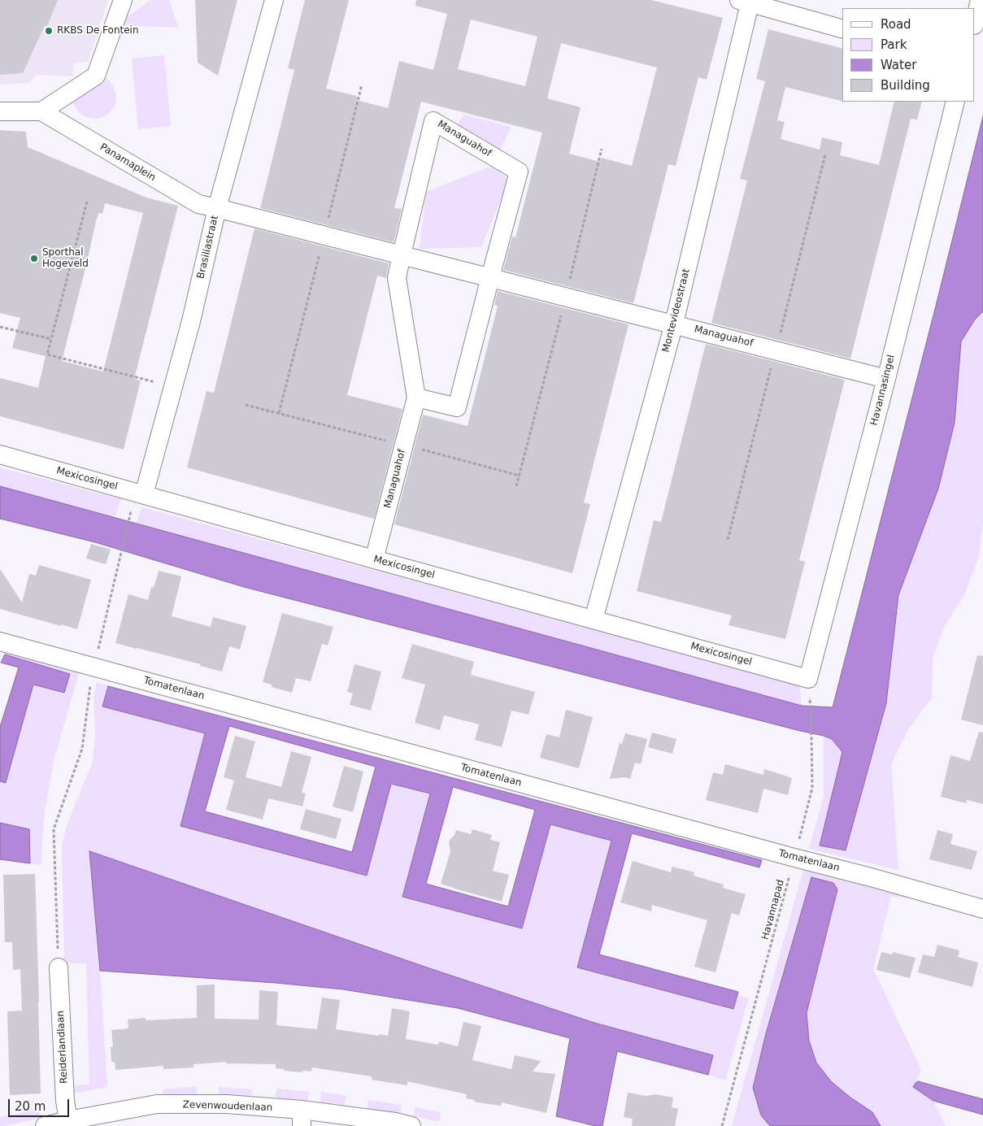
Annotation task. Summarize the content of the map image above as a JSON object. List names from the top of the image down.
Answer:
{
  "streets": {
    "street": [
      "Managuahof",
      "Panamaplein",
      "Brasiliastraat",
      "Montevideostraat",
      "Havannasingel",
      "Mexicosingel",
      "Tomatenlaan",
      "Reiderlandlaan",
      "Zevenwoudenlaan"
    ],
    "path": ["Havannapad"]
  },
  "crossings": [
    ["Managuahof", "Panamaplein"],
    ["Managuahof", "Brasiliastraat"],
    ["Managuahof", "Montevideostraat"],
    ["Managuahof", "Havannasingel"],
    ["Managuahof", "Mexicosingel"],
    ["Panamaplein", "Brasiliastraat"],
    ["Brasiliastraat", "Mexicosingel"],
    ["Montevideostraat", "Mexicosingel"],
    ["Havannasingel", "Mexicosingel"],
    ["Havannasingel", "Havannapad"],
    ["Mexicosingel", "Havannapad"],
    ["Tomatenlaan", "Havannapad"],
    ["Reiderlandlaan", "Zevenwoudenlaan"]
  ],
  "places": ["RKBS De Fontein", "Sporthal Hogeveld"],
  "legend": [
    "Road",
    "Park",
    "Water",
    "Building"
  ],
  "scale_bar": "20 m"
}
